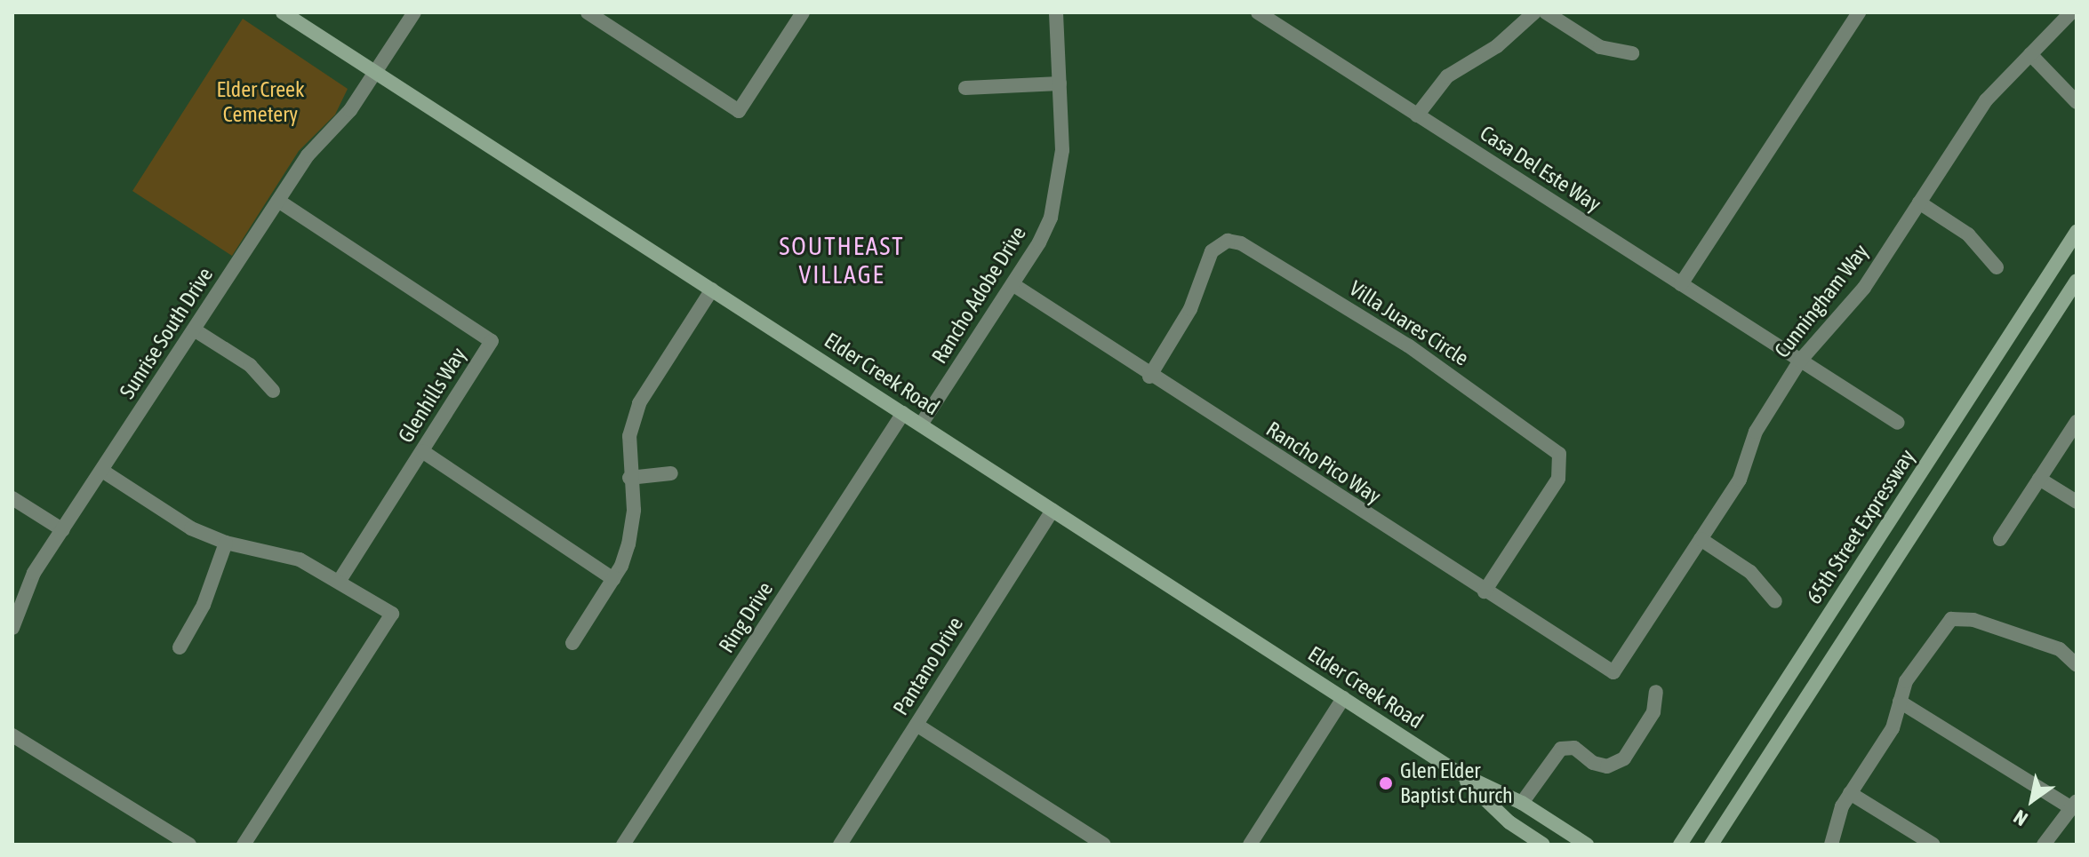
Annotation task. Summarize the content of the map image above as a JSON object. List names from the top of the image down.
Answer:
{
  "streets": {
    "main road": ["Elder Creek Road", "65th Street Expressway"],
    "street": [
      "Casa Del Este Way",
      "Rancho Adobe Drive",
      "Cunningham Way",
      "Villa Juares Circle",
      "Sunrise South Drive",
      "Glenhills Way",
      "Rancho Pico Way",
      "Ring Drive",
      "Pantano Drive"
    ]
  },
  "crossings": [
    ["Casa Del Este Way", "Cunningham Way"],
    ["Rancho Adobe Drive", "Elder Creek Road"],
    ["Rancho Adobe Drive", "Rancho Pico Way"],
    ["Cunningham Way", "Rancho Pico Way"],
    ["Villa Juares Circle", "Rancho Pico Way"],
    ["Sunrise South Drive", "Elder Creek Road"],
    ["Sunrise South Drive", "Glenhills Way"],
    ["Elder Creek Road", "Ring Drive"],
    ["Elder Creek Road", "Pantano Drive"]
  ],
  "districts": ["SOUTHEAST VILLAGE"],
  "parks": ["Elder Creek Cemetery"],
  "places": ["Glen Elder Baptist Church"],
  "north": "bottom left"
}
